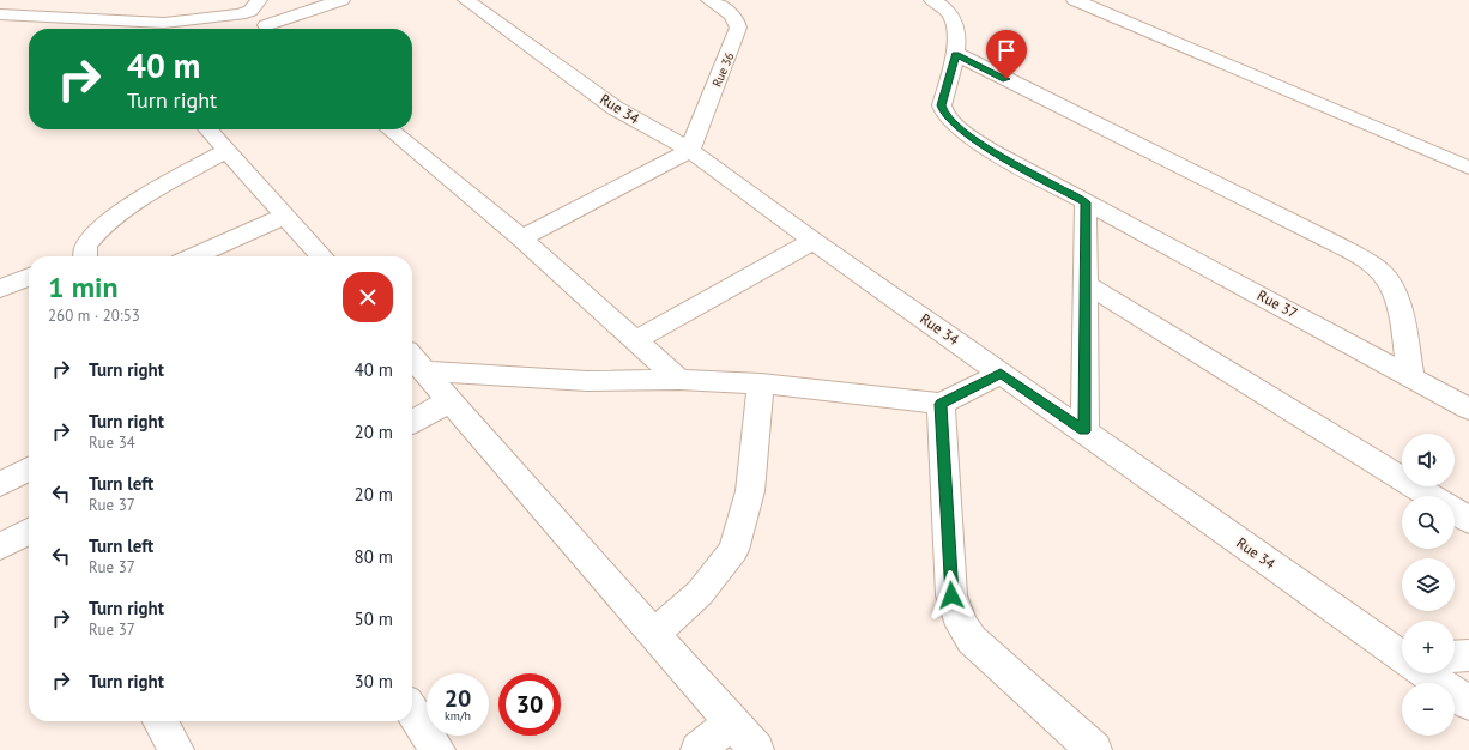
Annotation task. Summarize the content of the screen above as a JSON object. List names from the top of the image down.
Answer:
{
  "streets": {
    "street": ["Rue 36", "Rue 34", "Rue 37"]
  },
  "crossings": [
    ["Rue 36", "Rue 34"]
  ],
  "page": {
    "turn": ["40 m", "Turn right"],
    "heading": ["1 min", "260 m · 20:53"],
    "list": [
      {
        "name": "Turn right",
        "value": "40 m"
      },
      {
        "name": "Turn right",
        "note": "Rue 34",
        "value": "20 m"
      },
      {
        "name": "Turn left",
        "note": "Rue 37",
        "value": "20 m"
      },
      {
        "name": "Turn left",
        "note": "Rue 37",
        "value": "80 m"
      },
      {
        "name": "Turn right",
        "note": "Rue 37",
        "value": "50 m"
      },
      {
        "name": "Turn right",
        "value": "30 m"
      }
    ],
    "map_buttons": ["+", "−"],
    "speed": "20 km/h",
    "limit": "30"
  }
}
